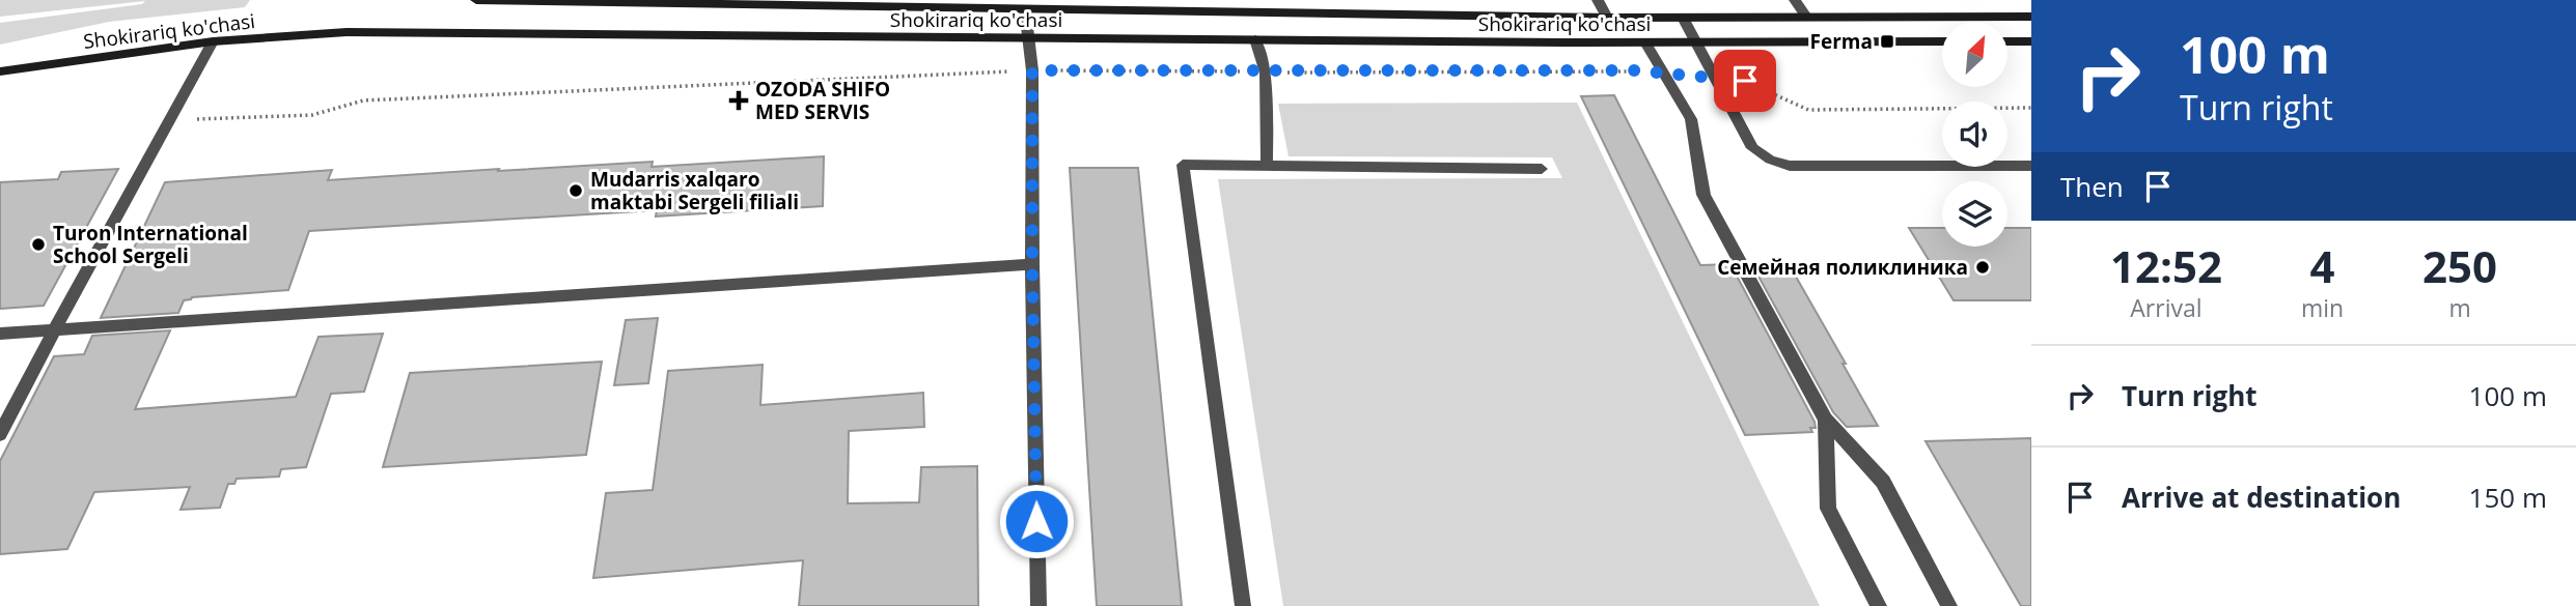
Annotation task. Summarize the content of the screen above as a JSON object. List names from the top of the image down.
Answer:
{
  "streets": {
    "main road": ["Shokirariq ko'chasi"]
  },
  "places": {
    "transit": ["Ferma"],
    "health": ["OZODA SHIFO MED SERVIS"],
    "other": ["Mudarris xalqaro maktabi Sergeli filiali", "Turon International School Sergeli", "Семейная поликлиника"]
  },
  "north": "top right",
  "page": {
    "turn": ["100 m", "Turn right"],
    "then": "Then",
    "eta": [
      "12:52",
      "Arrival",
      "4",
      "min",
      "250",
      "m"
    ],
    "list": [
      {
        "name": "Turn right",
        "value": "100 m"
      },
      {
        "name": "Arrive at destination",
        "value": "150 m"
      }
    ]
  }
}
